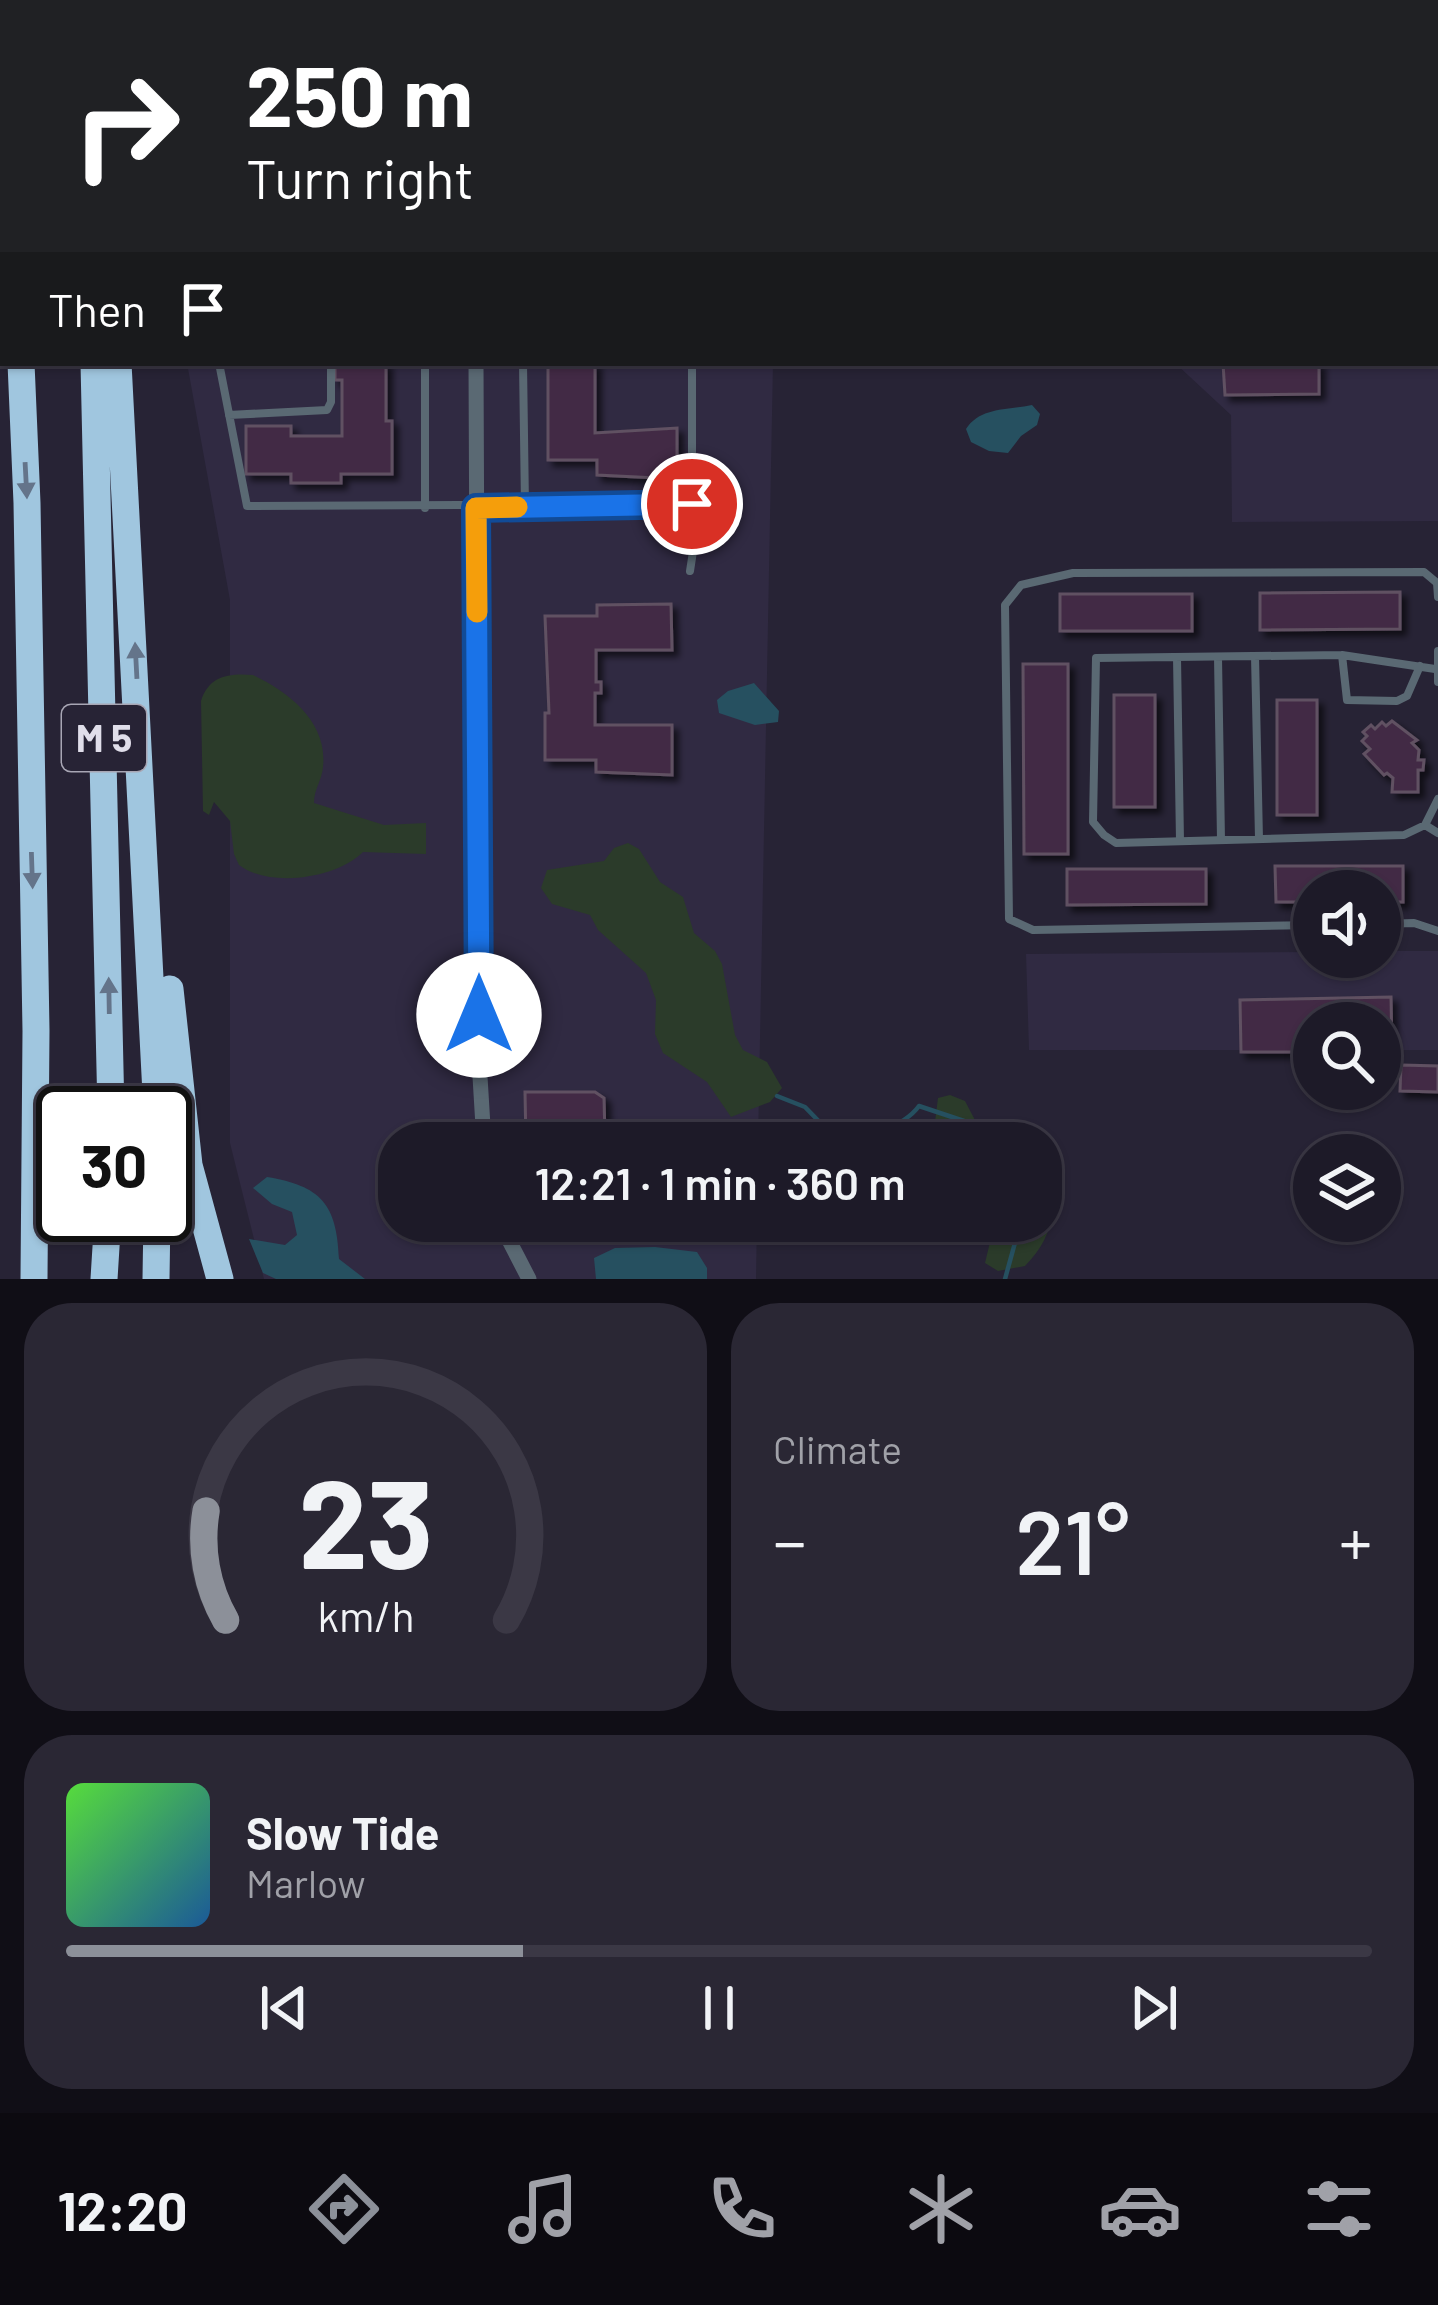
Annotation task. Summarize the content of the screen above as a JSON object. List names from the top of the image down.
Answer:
{
  "streets": {
    "highway": ["M 5"]
  },
  "page": {
    "turn": ["250 m", "Turn right"],
    "then": "Then",
    "limit": "30",
    "trip": "12:21 · 1 min · 360 m",
    "tile": "Climate",
    "heat": ["−", "21°", "+"],
    "song": ["Slow Tide", "Marlow"],
    "tabs": "12:20",
    "gauge": ["23", "km/h"]
  }
}
